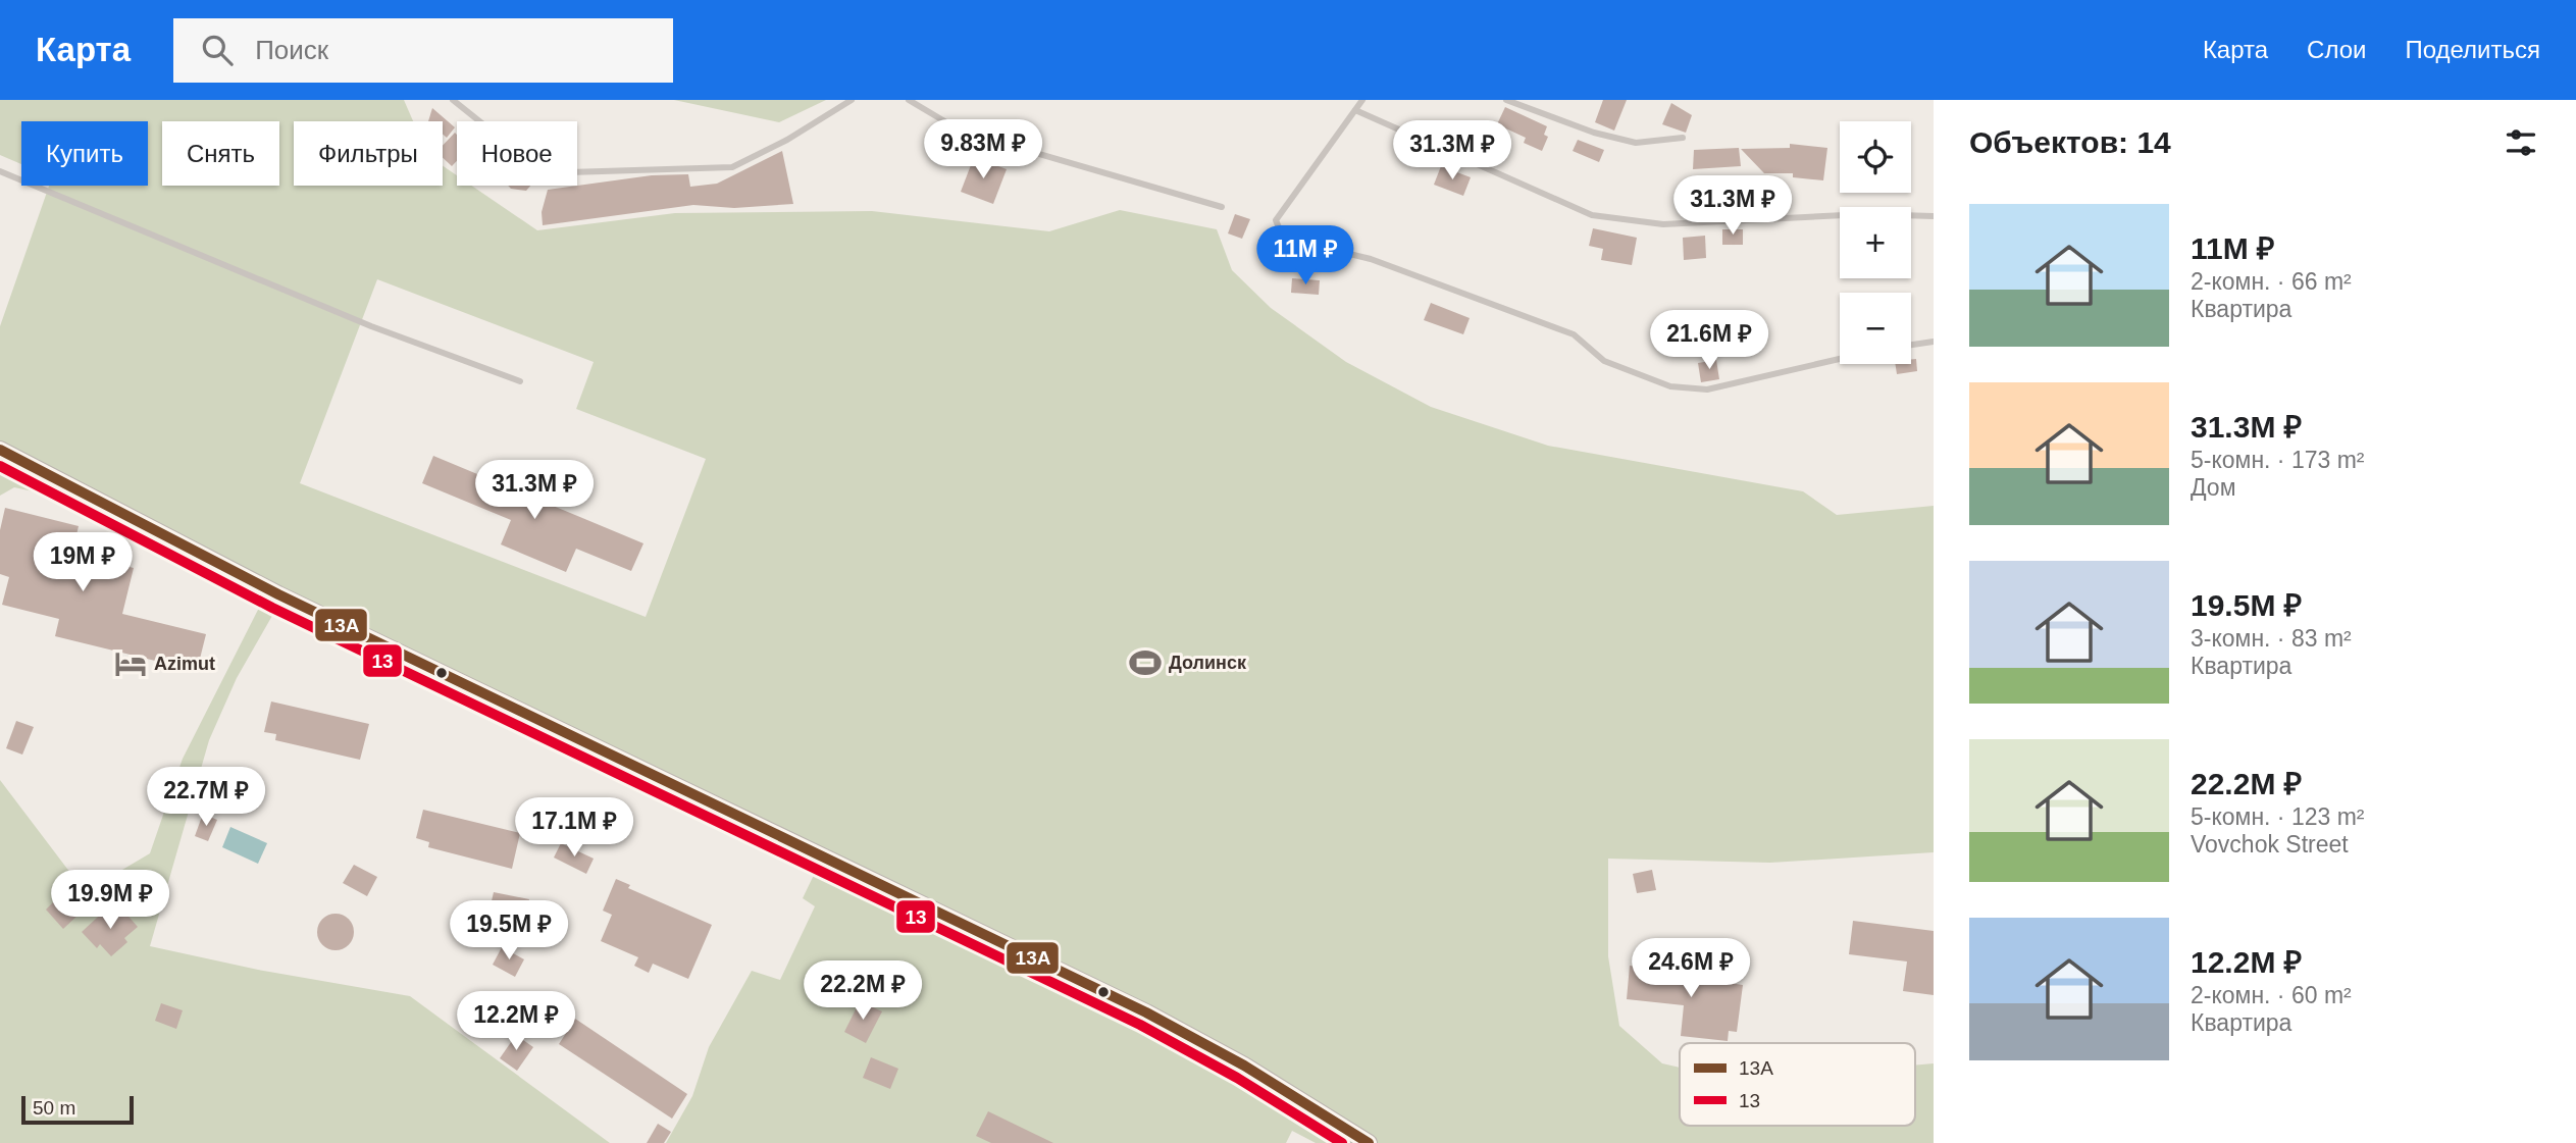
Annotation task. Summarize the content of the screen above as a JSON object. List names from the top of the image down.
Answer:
{
  "places": {
    "sports": ["Долинск"],
    "hotel": ["Azimut"]
  },
  "lines": ["transit line 13А", "transit line 13"],
  "legend": ["13А", "13"],
  "scale_bar": "50 m",
  "page": {
    "header": "Карта",
    "search": "Поиск",
    "nav": ["Карта", "Слои", "Поделиться"],
    "heading": "Объектов: 14",
    "price": [
      "9.83M ₽",
      "31.3M ₽",
      "31.3M ₽",
      "11M ₽",
      "21.6M ₽",
      "31.3M ₽",
      "19M ₽",
      "22.7M ₽",
      "17.1M ₽",
      "19.9M ₽",
      "19.5M ₽",
      "24.6M ₽",
      "22.2M ₽",
      "12.2M ₽"
    ],
    "map_buttons": ["+", "−"],
    "chip": [
      "Купить",
      "Снять",
      "Фильтры",
      "Новое"
    ],
    "list": [
      {
        "name": "11M ₽",
        "note": "2-комн. · 66 m² · Квартира"
      },
      {
        "name": "31.3M ₽",
        "note": "5-комн. · 173 m² · Дом"
      },
      {
        "name": "19.5M ₽",
        "note": "3-комн. · 83 m² · Квартира"
      },
      {
        "name": "22.2M ₽",
        "note": "5-комн. · 123 m² · Vovchok Street"
      },
      {
        "name": "12.2M ₽",
        "note": "2-комн. · 60 m² · Квартира"
      }
    ],
    "scale": "50 m"
  }
}
